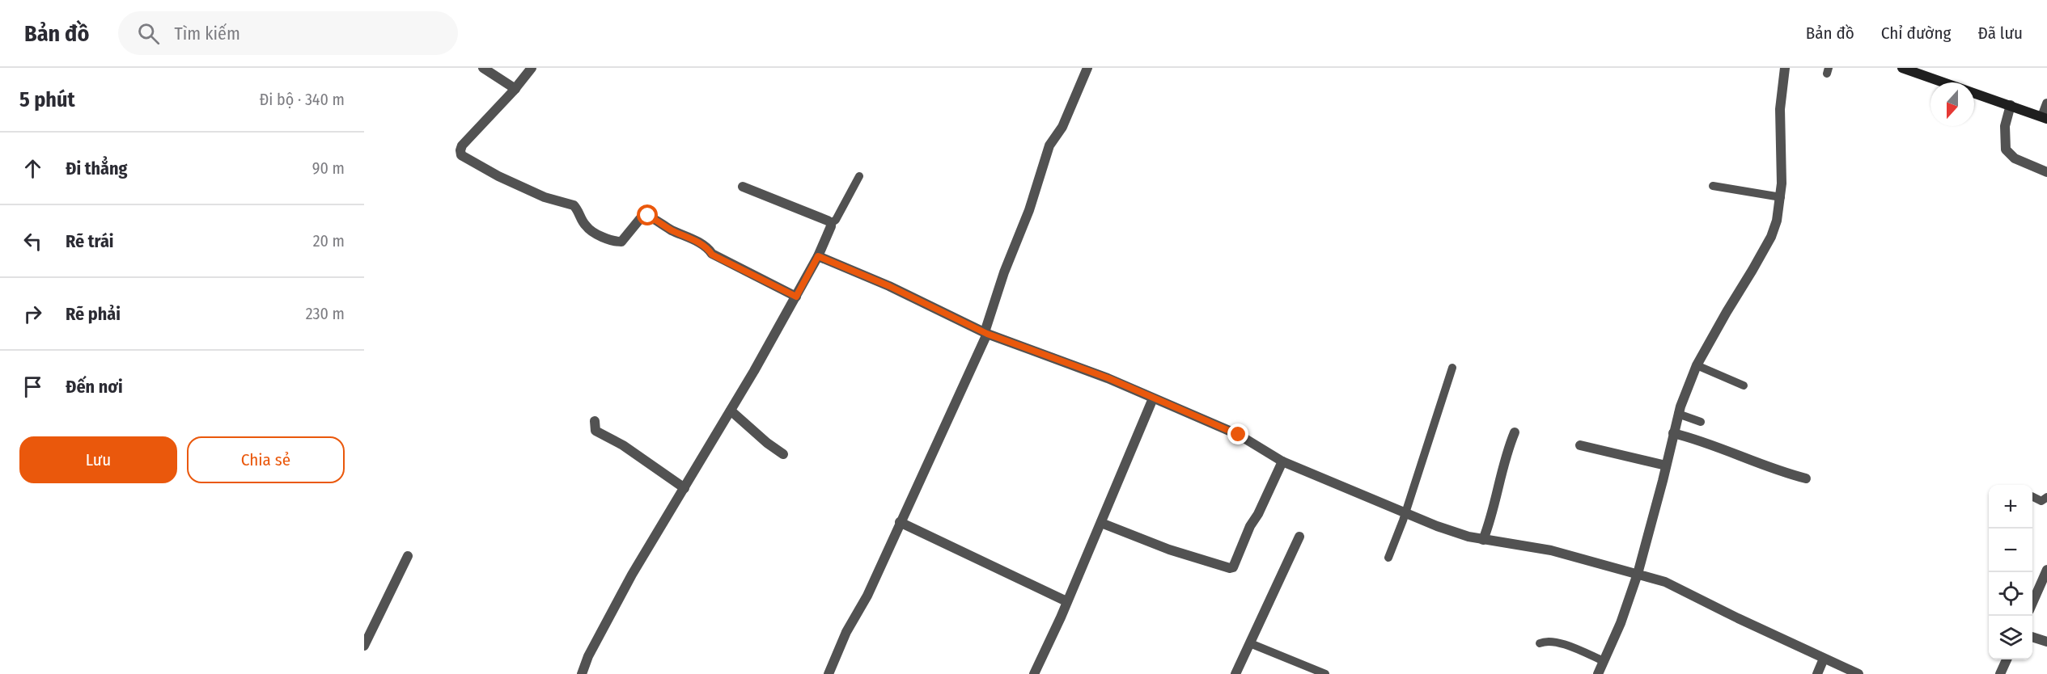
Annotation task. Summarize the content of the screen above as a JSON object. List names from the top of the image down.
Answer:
{
  "north": "bottom",
  "page": {
    "header": "Bản đồ",
    "search": "Tìm kiếm",
    "nav": ["Bản đồ", "Chỉ đường", "Đã lưu"],
    "heading": ["5 phút", "Đi bộ · 340 m"],
    "list": [
      ["Đi thẳng", "90 m"],
      ["Rẽ trái", "20 m"],
      ["Rẽ phải", "230 m"],
      "Đến nơi"
    ],
    "buttons": ["Lưu", "Chia sẻ"],
    "map_buttons": ["+", "−"]
  }
}
